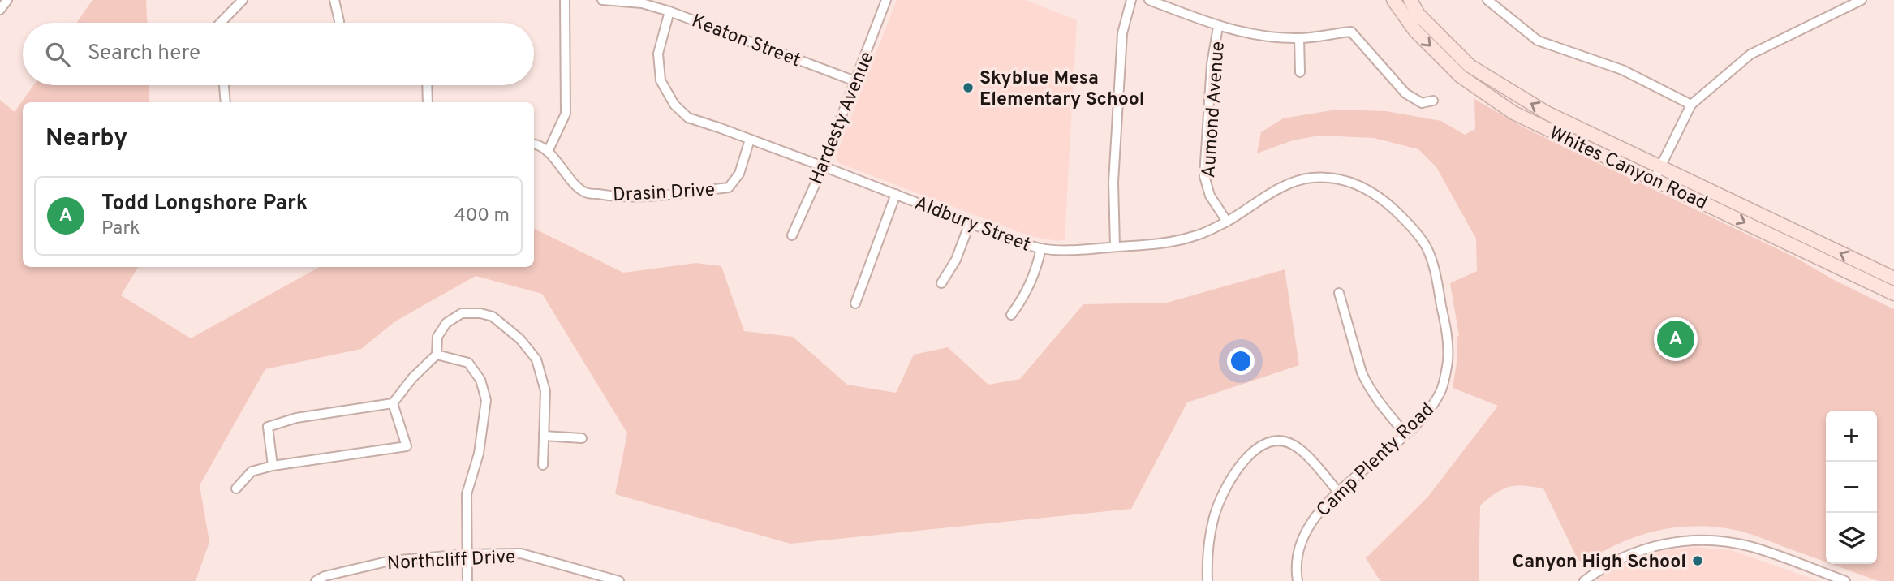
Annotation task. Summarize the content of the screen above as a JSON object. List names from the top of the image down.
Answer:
{
  "streets": {
    "main road": ["Whites Canyon Road"],
    "street": [
      "Keaton Street",
      "Aumond Avenue",
      "Hardesty Avenue",
      "Drasin Drive",
      "Aldbury Street",
      "Camp Plenty Road",
      "Northcliff Drive"
    ]
  },
  "crossings": [
    ["Keaton Street", "Hardesty Avenue"],
    ["Keaton Street", "Aldbury Street"],
    ["Aumond Avenue", "Aldbury Street"],
    ["Hardesty Avenue", "Aldbury Street"],
    ["Drasin Drive", "Aldbury Street"],
    ["Aldbury Street", "Camp Plenty Road"]
  ],
  "places": ["Skyblue Mesa Elementary School", "Canyon High School"],
  "page": {
    "search": "Search here",
    "heading": "Nearby",
    "list": [
      {
        "mark": "A",
        "name": "Todd Longshore Park",
        "note": "Park",
        "value": "400 m"
      }
    ],
    "pins": "A",
    "map_buttons": ["+", "−"]
  }
}
